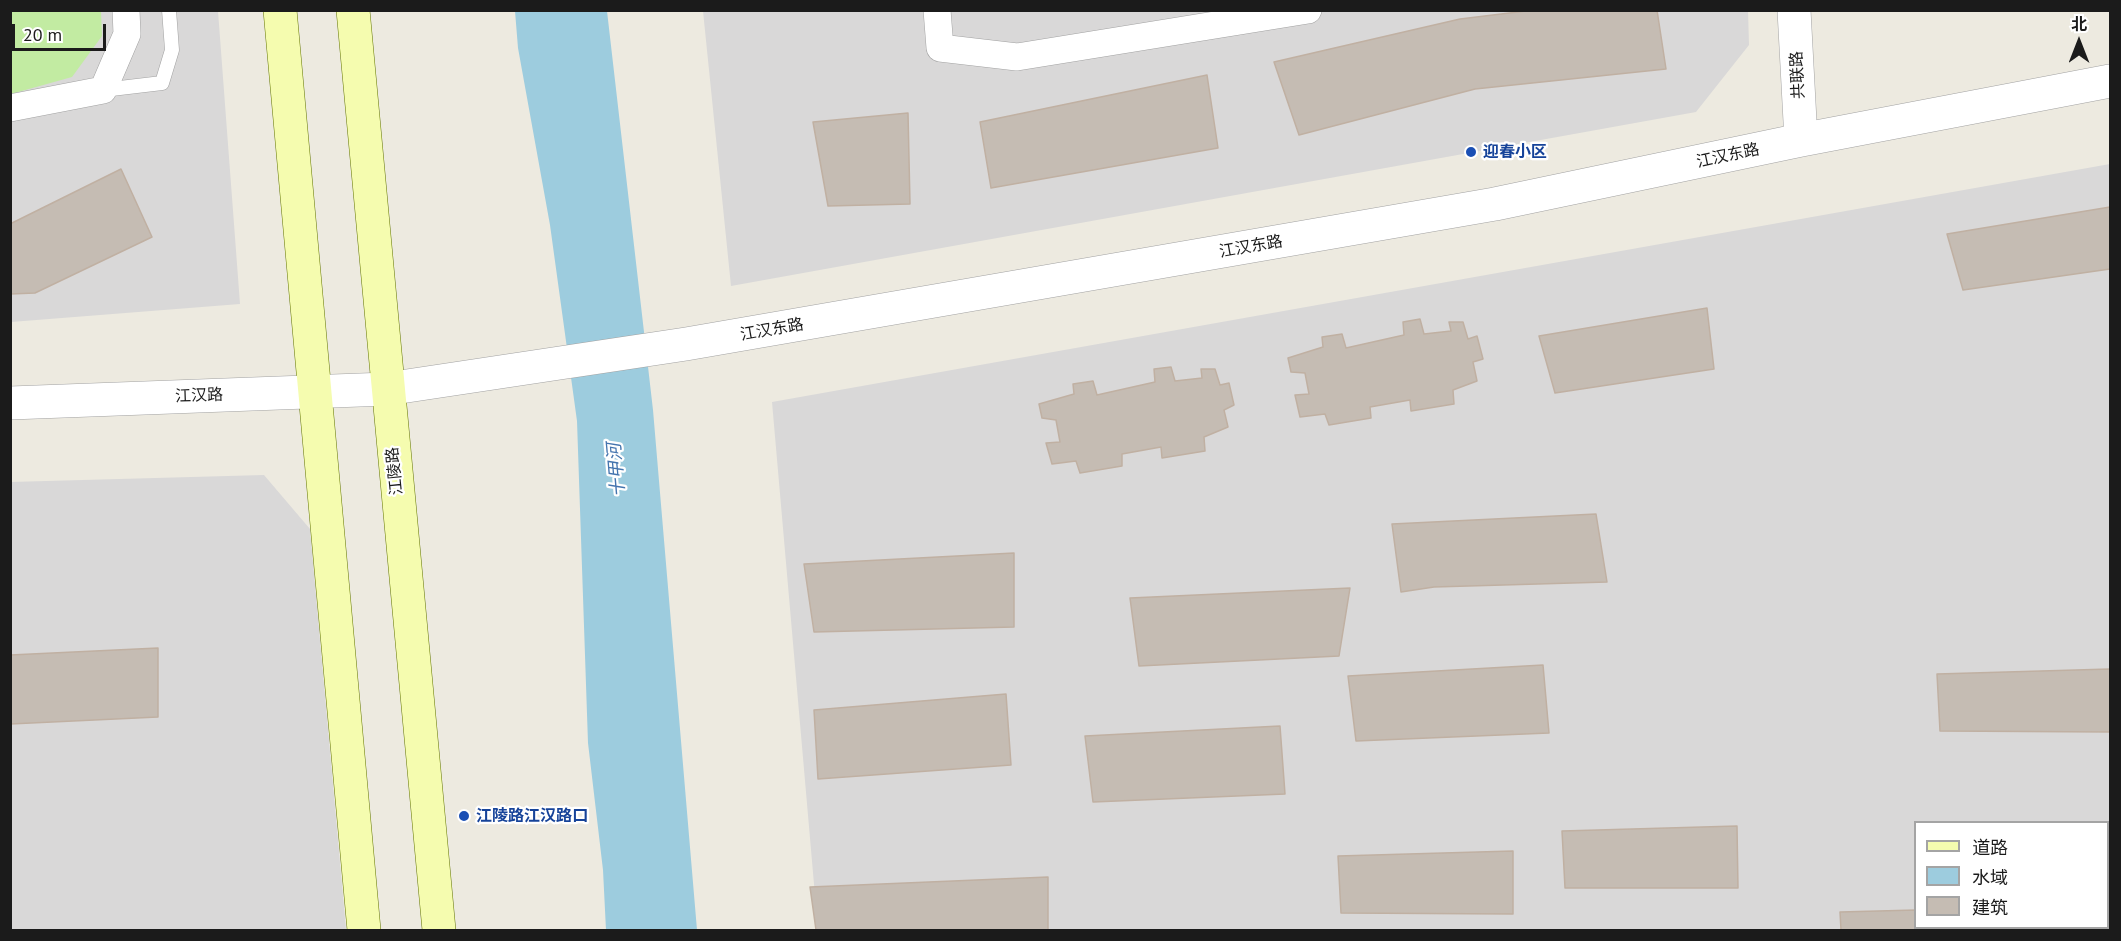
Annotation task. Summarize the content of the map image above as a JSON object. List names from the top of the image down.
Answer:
{
  "streets": {
    "main road": ["江陵路"],
    "street": ["共联路", "江汉东路", "江汉路"]
  },
  "crossings": [
    ["共联路", "江汉东路"],
    ["江汉东路", "江汉路"],
    ["江汉东路", "江陵路"],
    ["江汉路", "江陵路"]
  ],
  "water": ["十甲河"],
  "places": ["迎春小区", "江陵路江汉路口"],
  "legend": ["道路", "水域", "建筑"],
  "scale_bar": "20 m",
  "north": "top"
}
